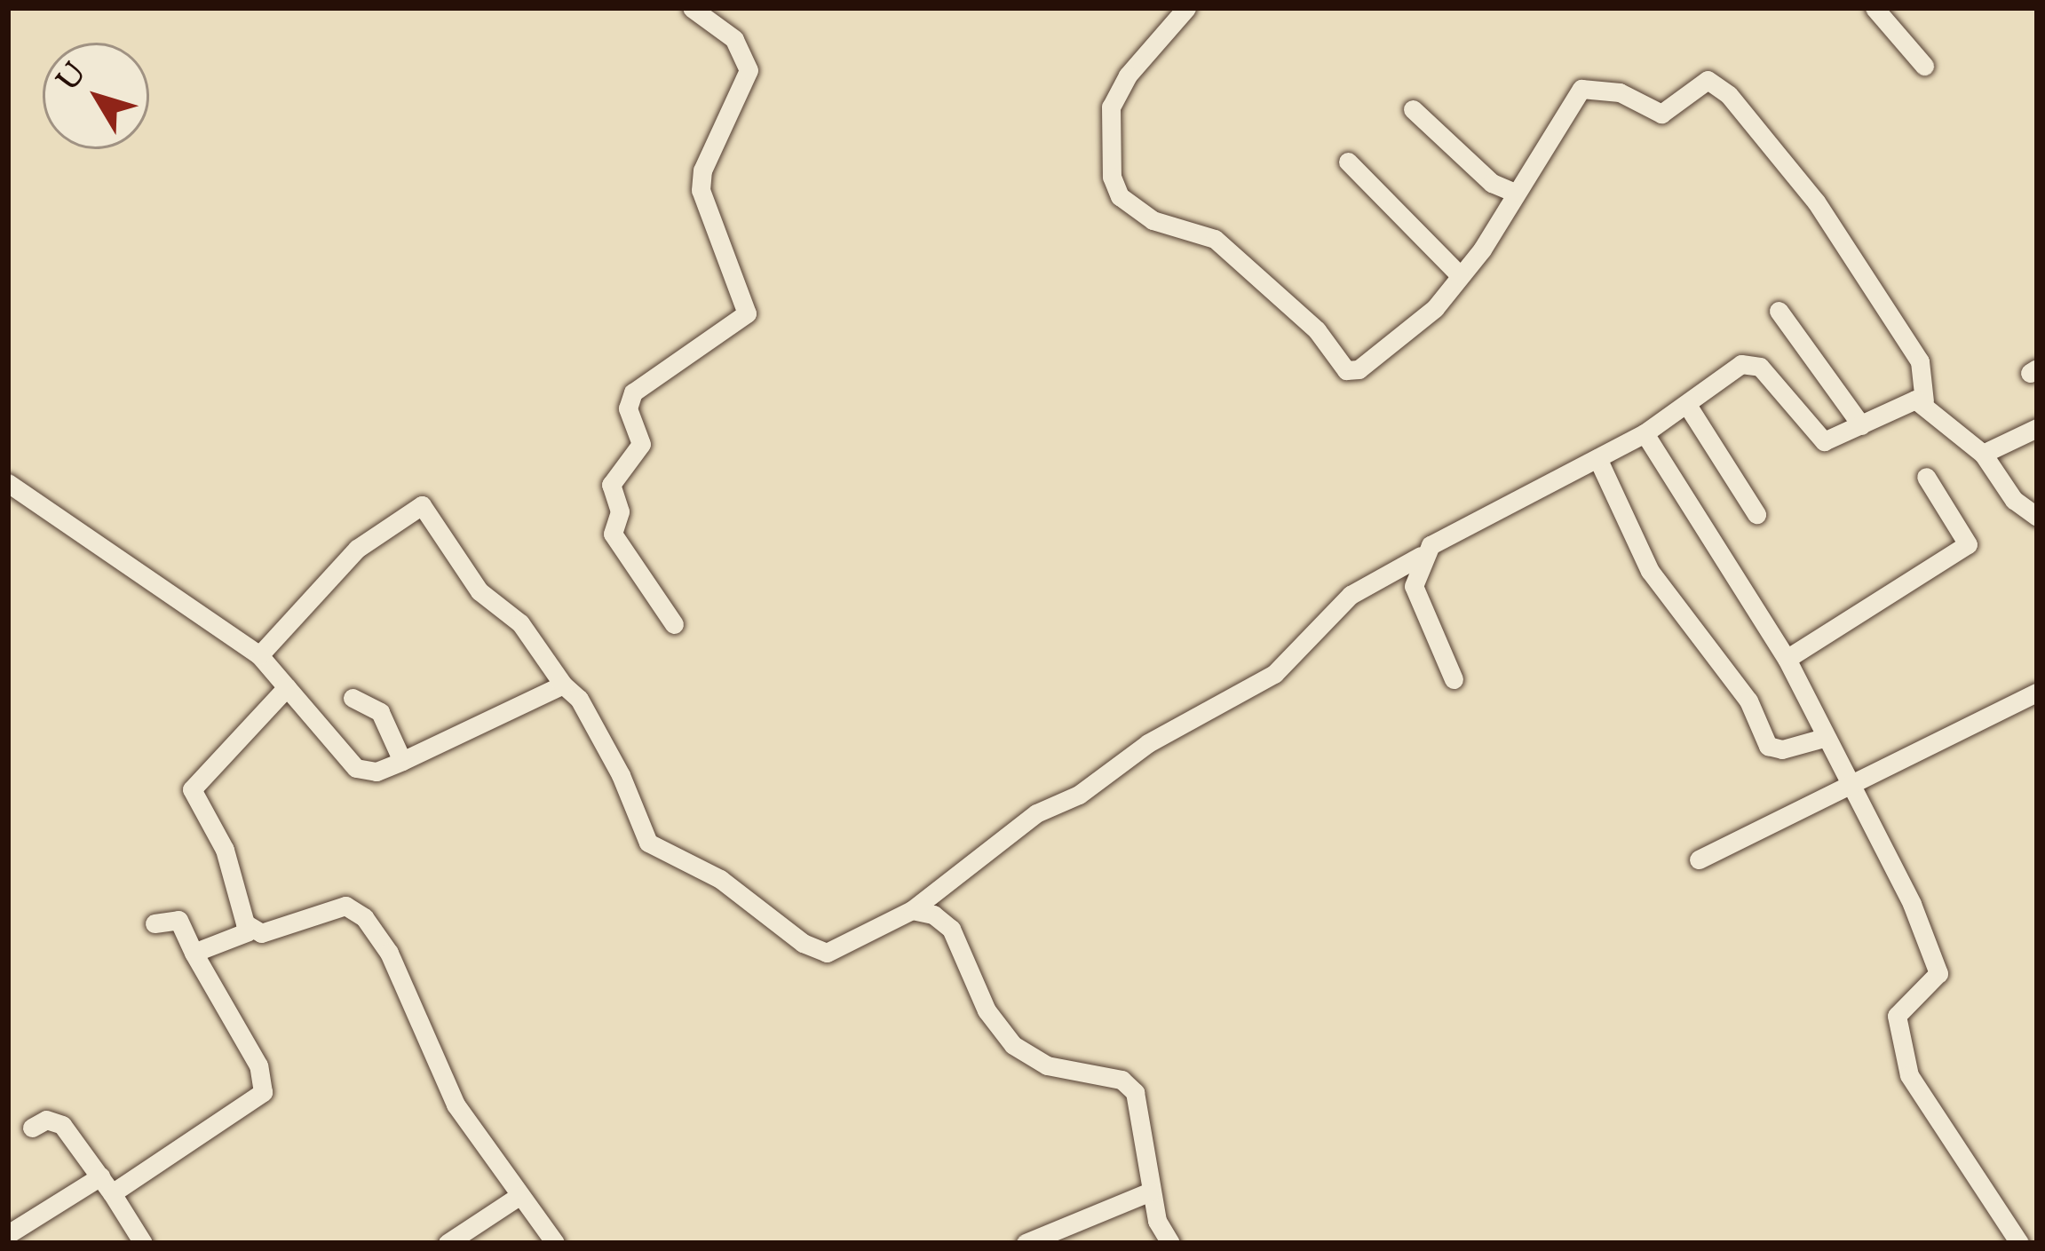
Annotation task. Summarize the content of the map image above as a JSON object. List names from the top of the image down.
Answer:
{
  "north": "top left"
}
